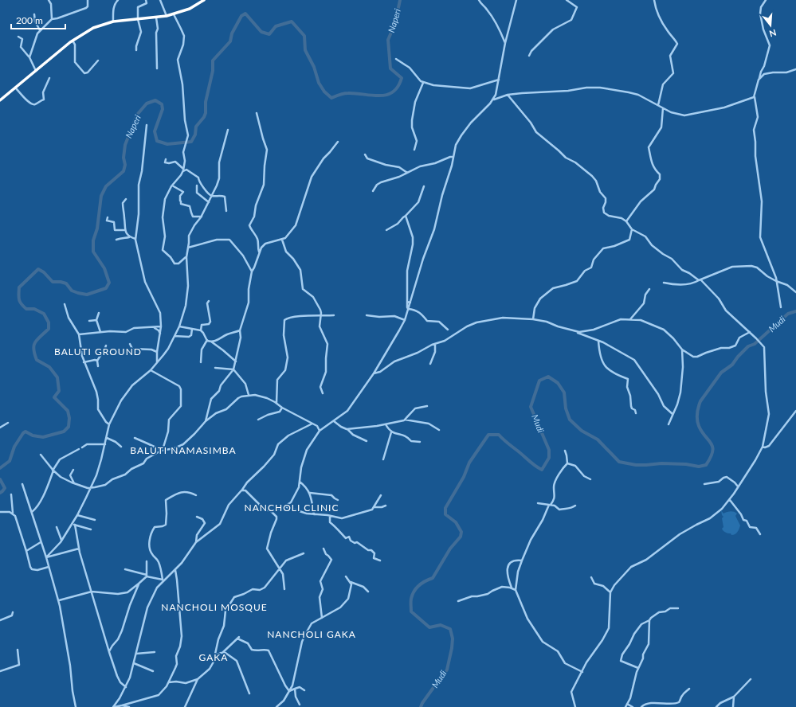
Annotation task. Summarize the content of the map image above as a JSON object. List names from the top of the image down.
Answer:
{
  "districts": [
    "BALUTI GROUND",
    "BALUTI NAMASIMBA",
    "NANCHOLI CLINIC",
    "NANCHOLI MOSQUE",
    "NANCHOLI GAKA",
    "GAKA"
  ],
  "water": ["Naperi", "Mudi"],
  "scale_bar": "200 m",
  "north": "bottom"
}
